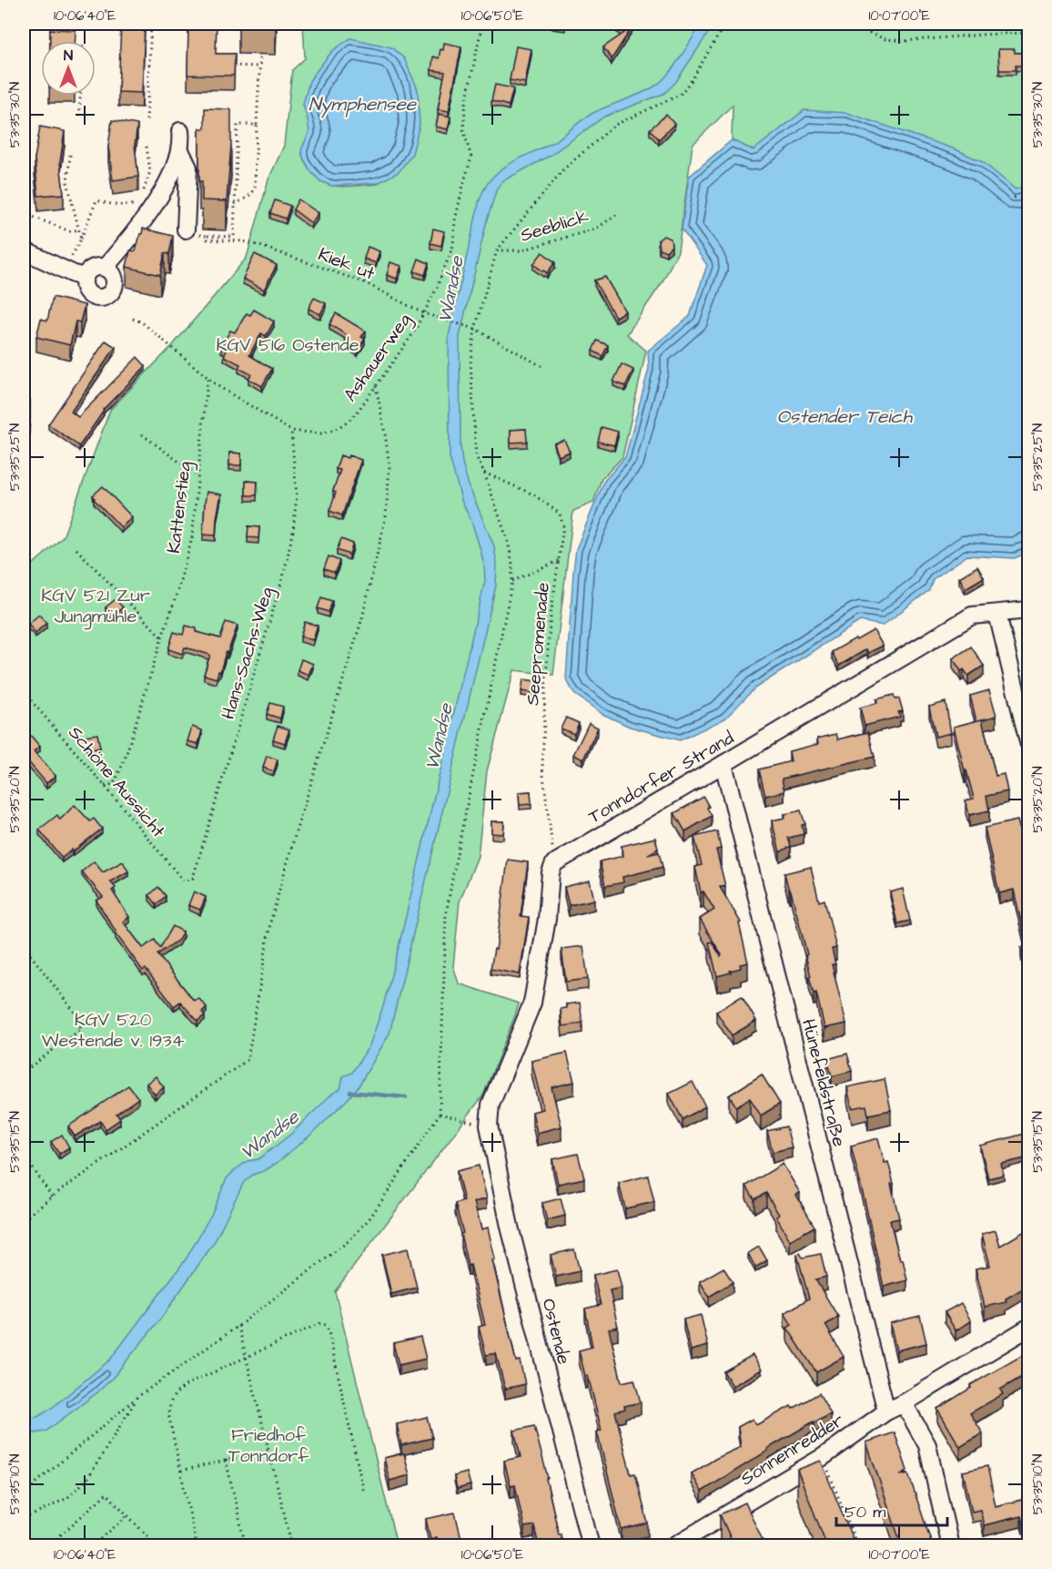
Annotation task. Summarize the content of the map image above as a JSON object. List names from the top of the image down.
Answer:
{
  "streets": {
    "street": [
      "Tonndorfer Strand",
      "Hünefeldstraße",
      "Ostende",
      "Sonnenredder"
    ],
    "path": [
      "Seeblick",
      "Kiek ut",
      "Ashauerweg",
      "Kattenstieg",
      "Seepromenade",
      "Hans-Sachs-Weg",
      "Schöne Aussicht"
    ]
  },
  "crossings": [
    ["Kiek ut", "Ashauerweg"],
    ["Ashauerweg", "Kattenstieg"],
    ["Ashauerweg", "Hans-Sachs-Weg"],
    ["Kattenstieg", "Schöne Aussicht"],
    ["Seepromenade", "Tonndorfer Strand"],
    ["Hans-Sachs-Weg", "Schöne Aussicht"],
    ["Tonndorfer Strand", "Hünefeldstraße"],
    ["Hünefeldstraße", "Sonnenredder"]
  ],
  "water": ["Nymphensee", "Wandse", "Ostender Teich"],
  "parks": [
    "KGV 516 Ostende",
    "KGV 521 Zur Jungmühle",
    "KGV 520 Westende v. 1934",
    "Friedhof Tonndorf"
  ],
  "scale_bar": "50 m",
  "north": "top",
  "coordinates": [
    "10°06'40\"E",
    "10°06'50\"E",
    "10°07'00\"E",
    "53°35'30\"N",
    "53°35'25\"N",
    "53°35'20\"N",
    "53°35'15\"N",
    "53°35'10\"N"
  ]
}
